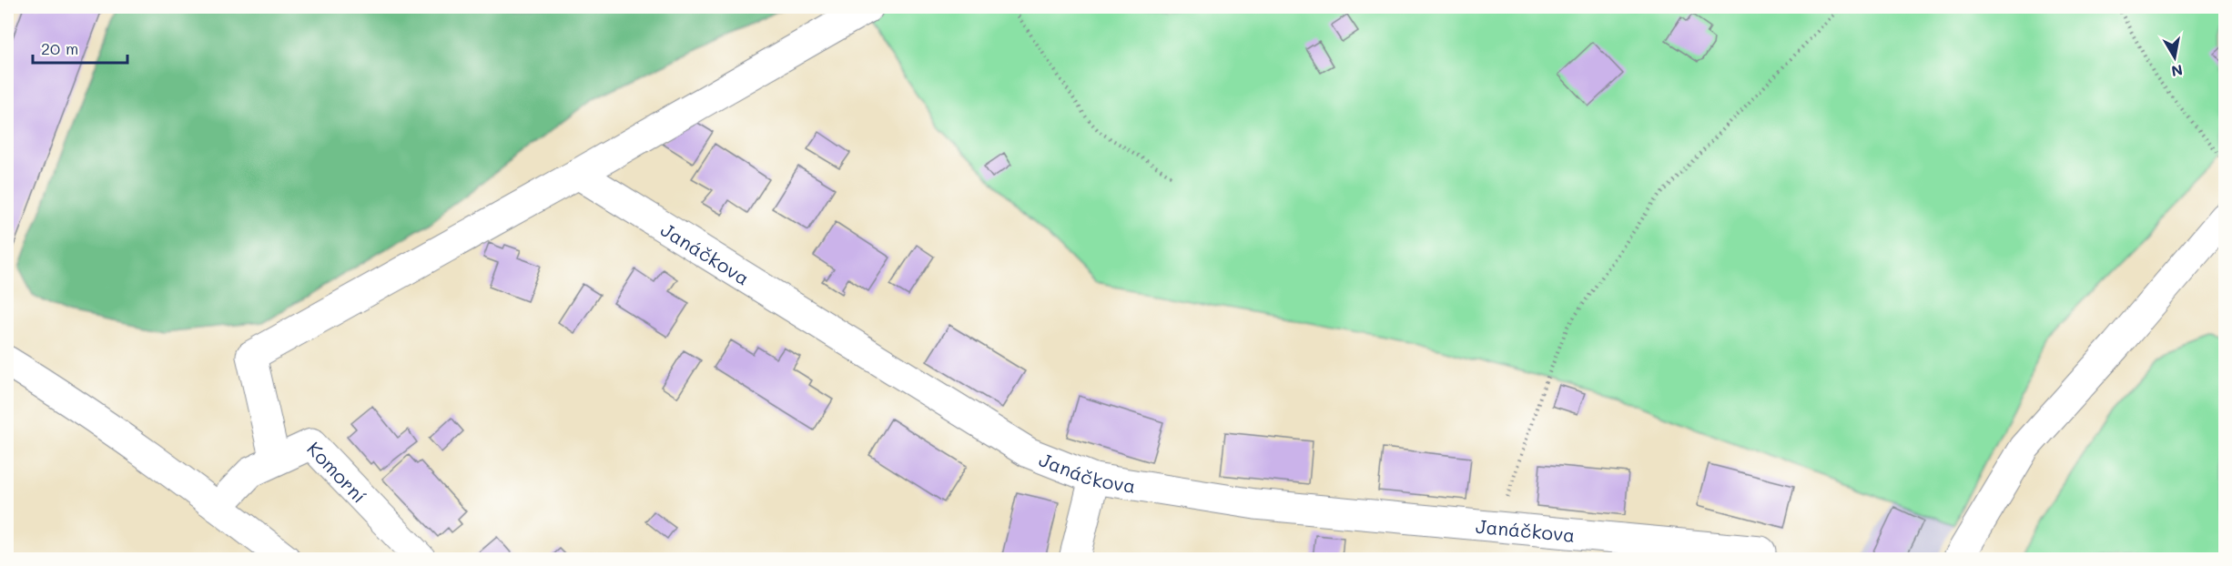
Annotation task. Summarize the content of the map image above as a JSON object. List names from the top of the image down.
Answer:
{
  "streets": {
    "street": ["Janáčkova", "Komorní"]
  },
  "scale_bar": "20 m",
  "north": "bottom"
}
